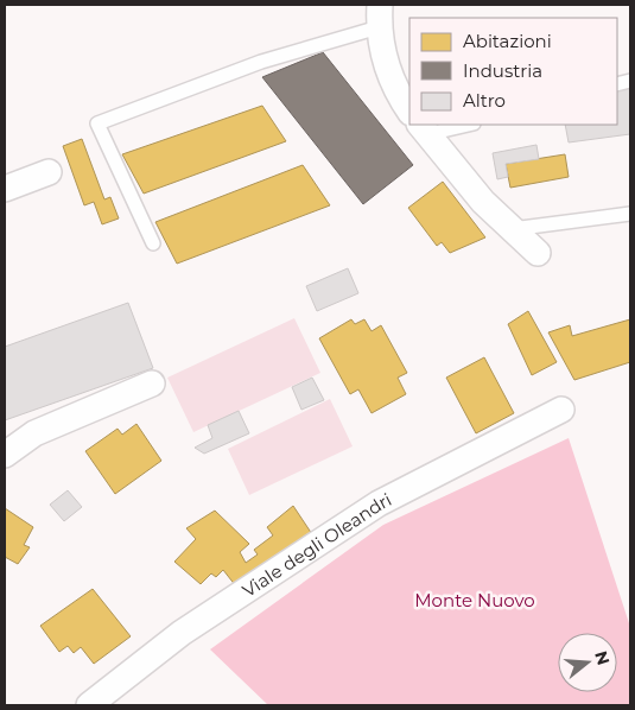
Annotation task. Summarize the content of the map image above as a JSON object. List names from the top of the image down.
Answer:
{
  "streets": {
    "street": ["Viale degli Oleandri"]
  },
  "parks": ["Monte Nuovo"],
  "legend": ["Abitazioni", "Industria", "Altro"],
  "north": "right"
}
